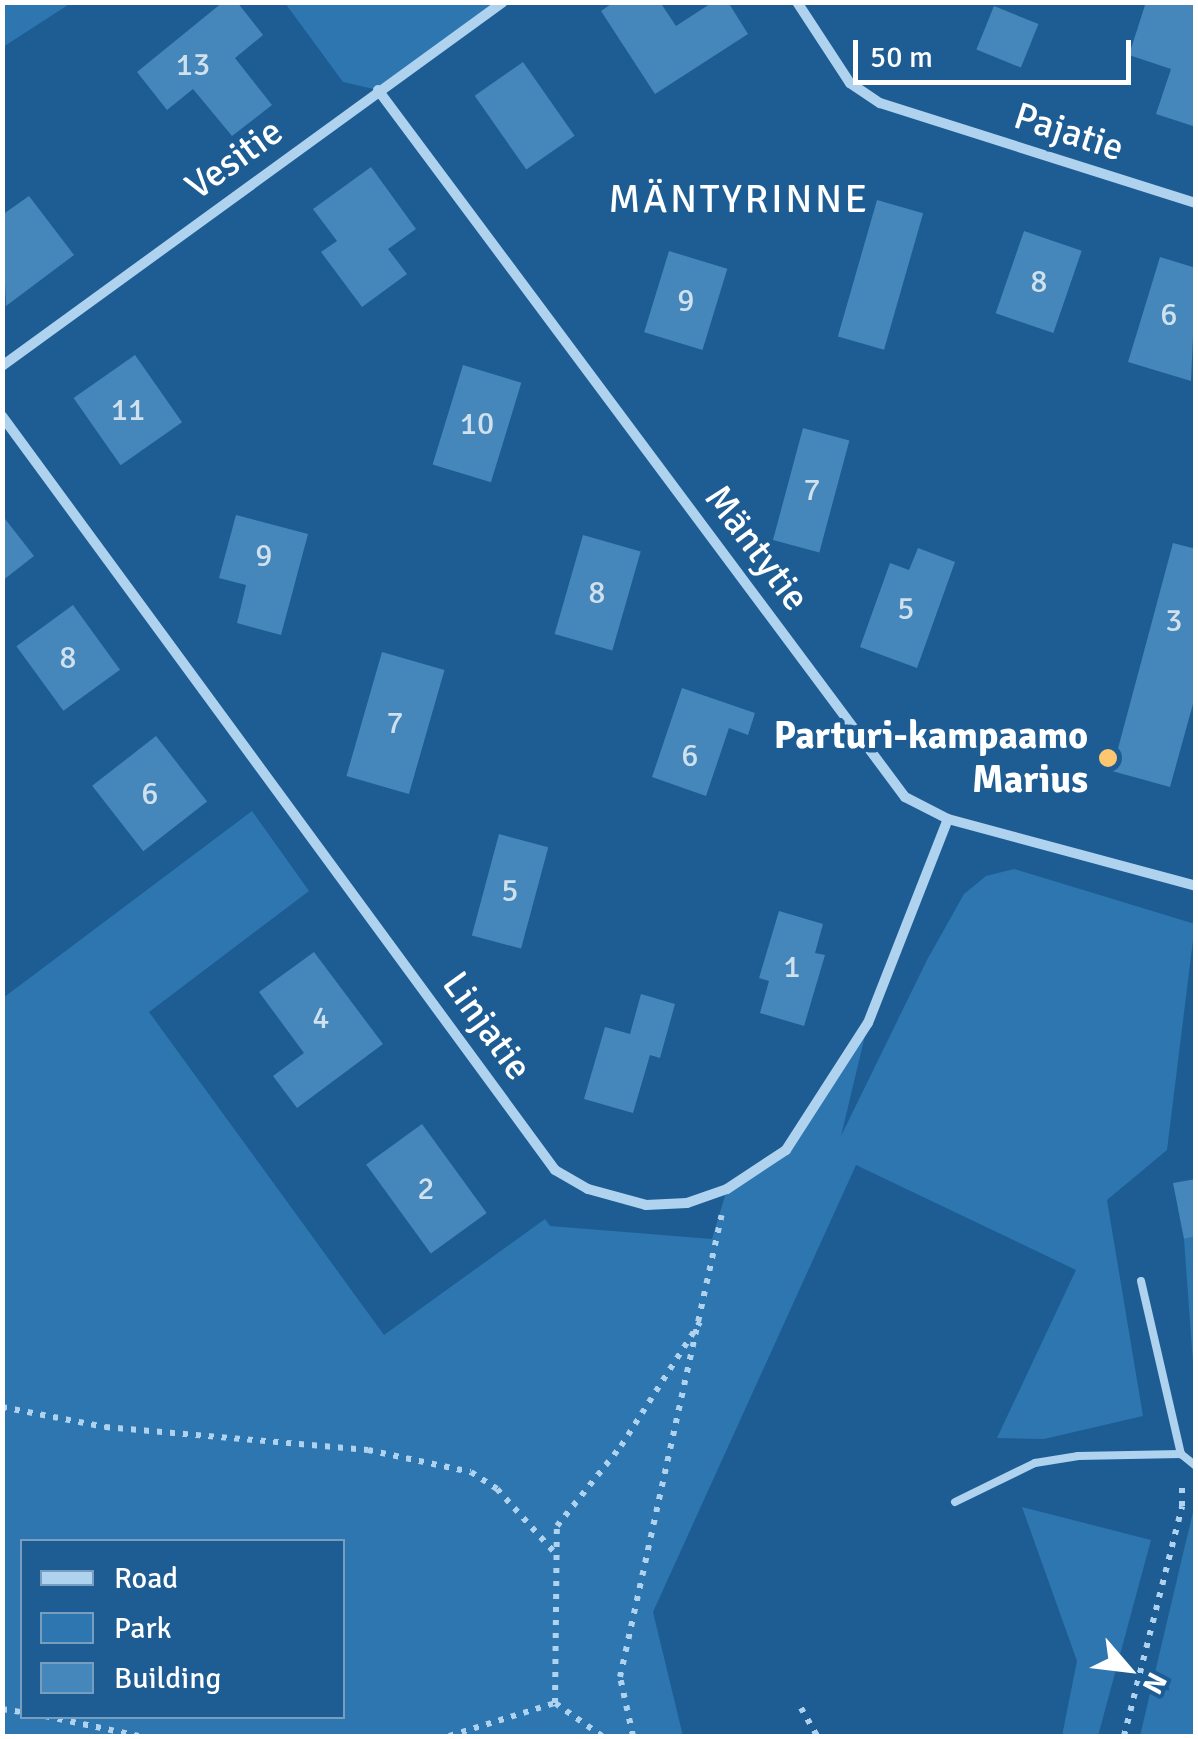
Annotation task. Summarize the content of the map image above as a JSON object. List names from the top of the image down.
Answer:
{
  "streets": {
    "street": [
      "Pajatie",
      "Vesitie",
      "Mäntytie",
      "Linjatie"
    ]
  },
  "crossings": [
    ["Vesitie", "Mäntytie"],
    ["Mäntytie", "Linjatie"]
  ],
  "districts": ["MÄNTYRINNE"],
  "places": ["Parturi-kampaamo Marius"],
  "house_numbers": [
    "13",
    "8",
    "9",
    "6",
    "11",
    "10",
    "7",
    "9",
    "8",
    "5",
    "3",
    "8",
    "7",
    "6",
    "6",
    "5",
    "1",
    "4",
    "2"
  ],
  "legend": ["Road", "Park", "Building"],
  "scale_bar": "50 m",
  "north": "bottom right"
}
